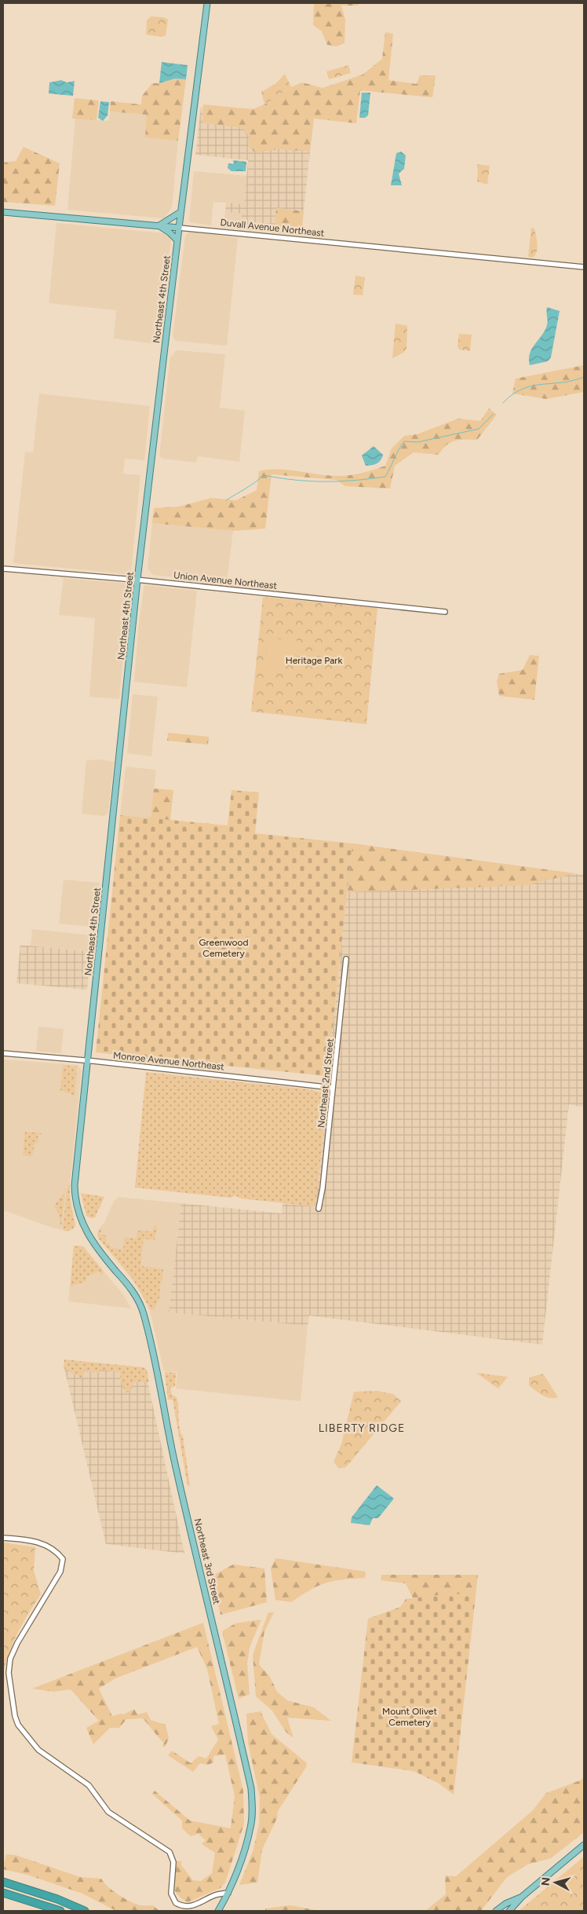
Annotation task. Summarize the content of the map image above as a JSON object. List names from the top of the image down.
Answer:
{
  "streets": {
    "main road": ["Duvall Avenue Northeast", "Northeast 4th Street", "Northeast 3rd Street"],
    "street": ["Union Avenue Northeast", "Monroe Avenue Northeast", "Northeast 2nd Street"]
  },
  "crossings": [
    ["Duvall Avenue Northeast", "Northeast 4th Street"],
    ["Northeast 4th Street", "Union Avenue Northeast"],
    ["Northeast 4th Street", "Monroe Avenue Northeast"],
    ["Northeast 4th Street", "Northeast 3rd Street"],
    ["Monroe Avenue Northeast", "Northeast 2nd Street"]
  ],
  "districts": ["LIBERTY RIDGE"],
  "parks": ["Heritage Park", "Greenwood Cemetery", "Mount Olivet Cemetery"],
  "north": "left"
}
